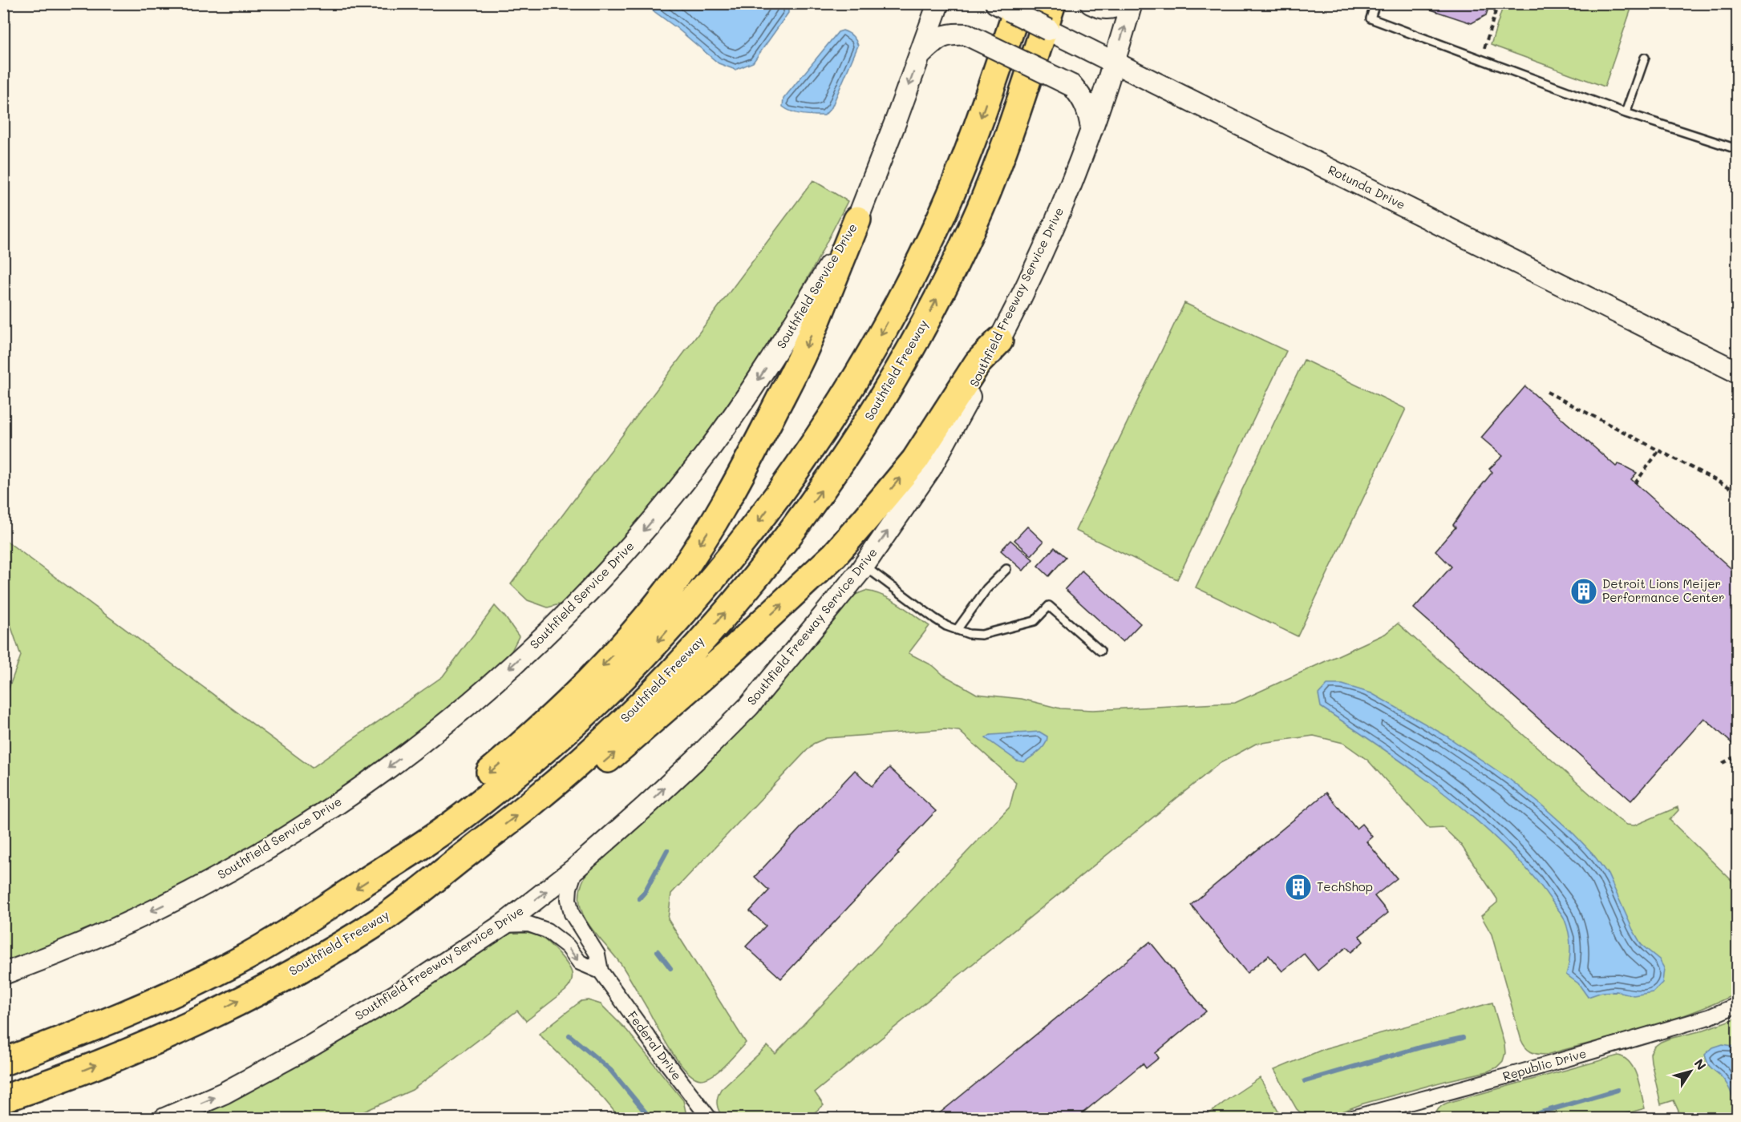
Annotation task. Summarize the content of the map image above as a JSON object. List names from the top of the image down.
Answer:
{
  "streets": {
    "highway": ["Southfield Freeway"],
    "main road": ["Rotunda Drive", "Southfield Service Drive", "Southfield Freeway Service Drive"],
    "street": ["Federal Drive", "Republic Drive"]
  },
  "crossings": [
    ["Rotunda Drive", "Southfield Freeway Service Drive"],
    ["Southfield Freeway Service Drive", "Federal Drive"]
  ],
  "one_way": ["Southfield Service Drive", "Southfield Freeway Service Drive"],
  "places": {
    "building": ["Detroit Lions Meijer Performance Center", "TechShop"]
  },
  "north": "top right"
}
